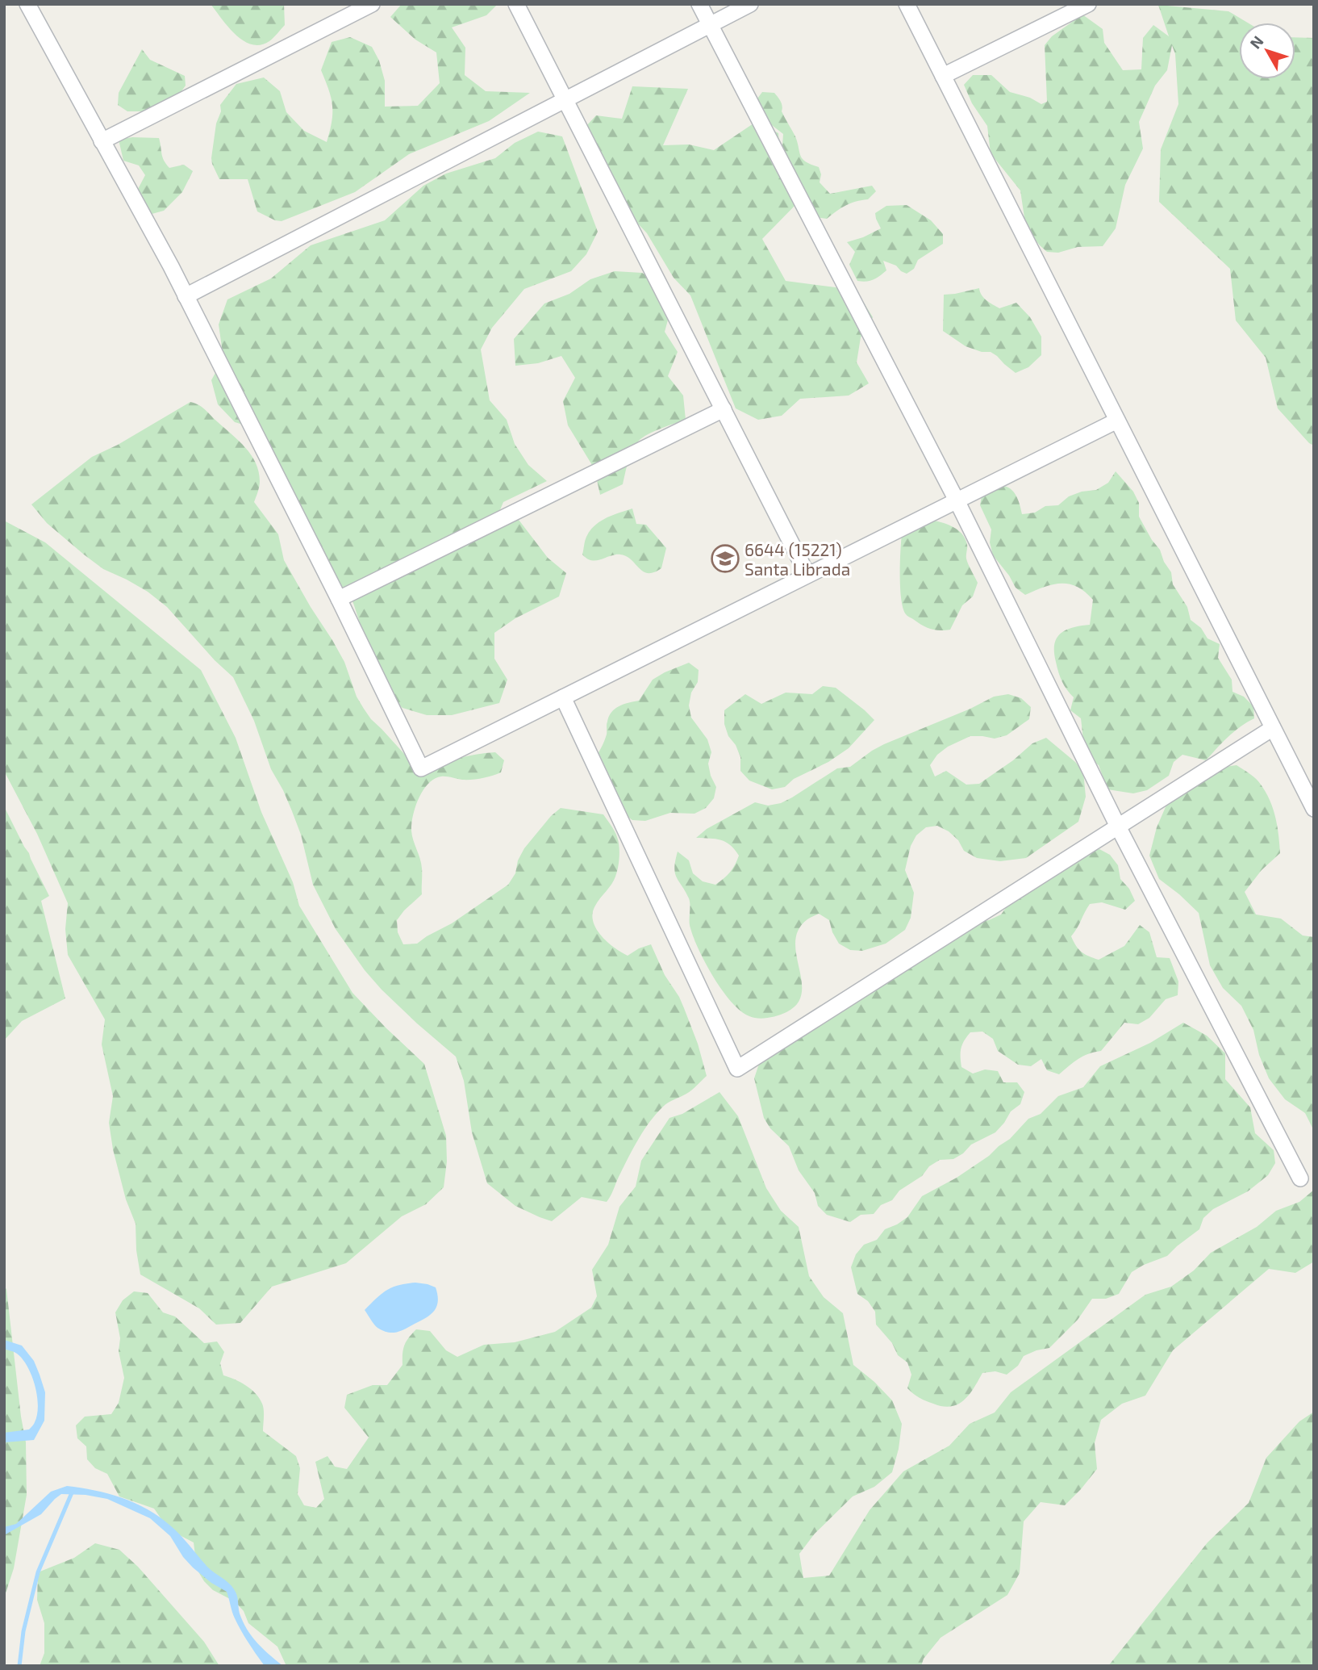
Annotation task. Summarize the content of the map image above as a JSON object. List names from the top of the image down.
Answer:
{
  "places": {
    "school or university": ["6644 (15221) Santa Librada"]
  },
  "north": "top left"
}
